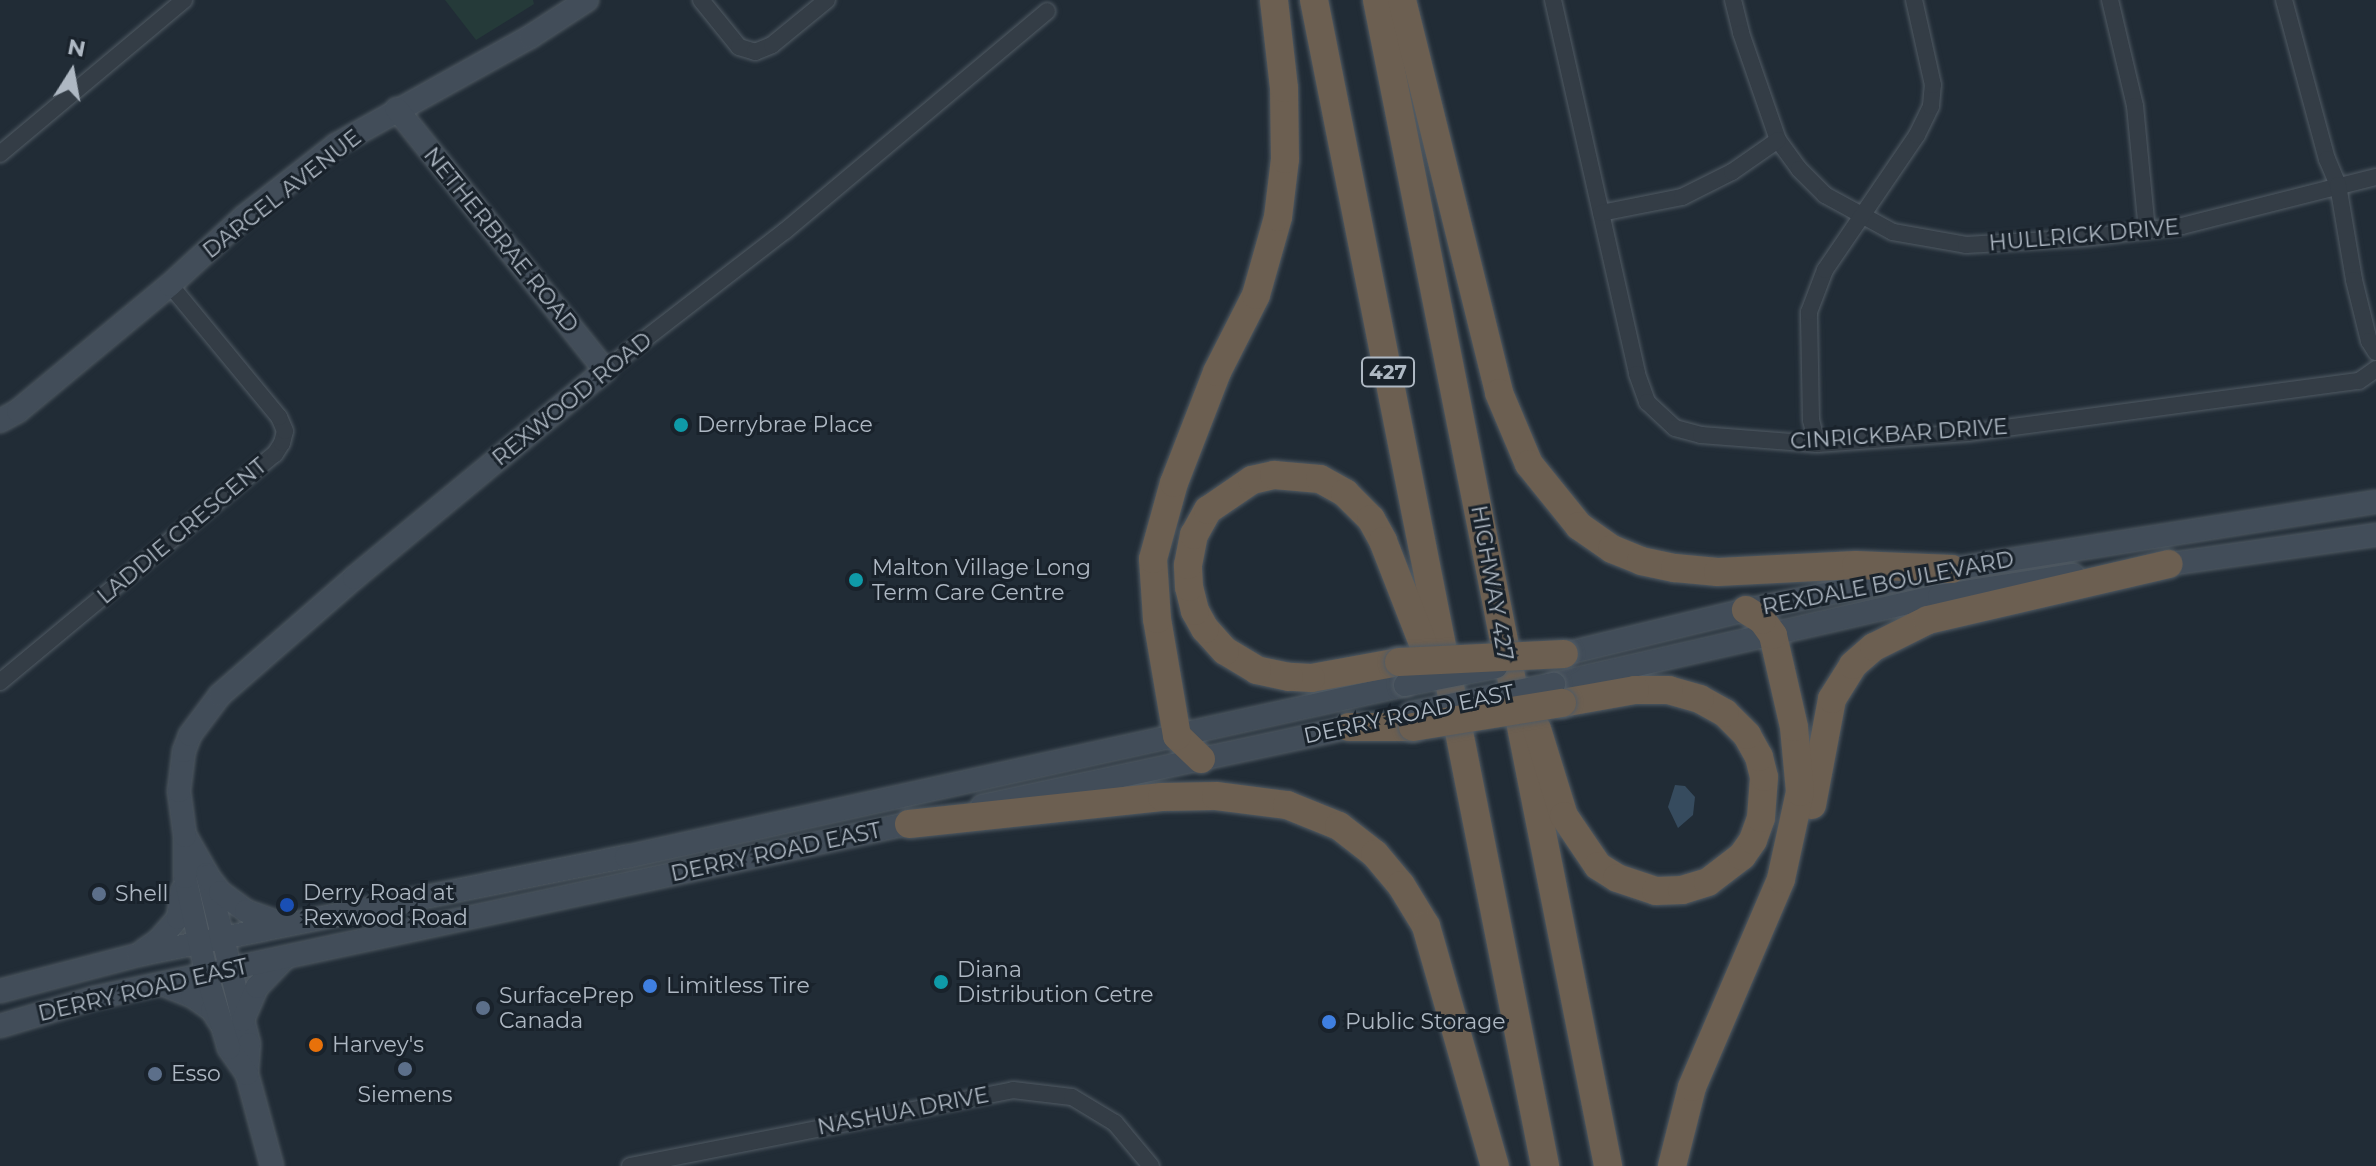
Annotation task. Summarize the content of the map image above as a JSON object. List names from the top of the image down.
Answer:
{
  "streets": {
    "highway": ["427", "HIGHWAY 427"],
    "main road": [
      "DARCEL AVENUE",
      "NETHERBRAE ROAD",
      "REXWOOD ROAD",
      "REXDALE BOULEVARD",
      "DERRY ROAD EAST"
    ],
    "street": [
      "HULLRICK DRIVE",
      "CINRICKBAR DRIVE",
      "LADDIE CRESCENT",
      "NASHUA DRIVE"
    ]
  },
  "crossings": [
    ["DARCEL AVENUE", "NETHERBRAE ROAD"],
    ["DARCEL AVENUE", "LADDIE CRESCENT"],
    ["NETHERBRAE ROAD", "REXWOOD ROAD"],
    ["REXWOOD ROAD", "DERRY ROAD EAST"]
  ],
  "places": [
    "Derrybrae Place",
    "Malton Village Long Term Care Centre",
    "Shell",
    "Derry Road at Rexwood Road",
    "Diana Distribution Cetre",
    "Limitless Tire",
    "SurfacePrep Canada",
    "Public Storage",
    "Harvey's",
    "Siemens",
    "Esso"
  ],
  "north": "top"
}
